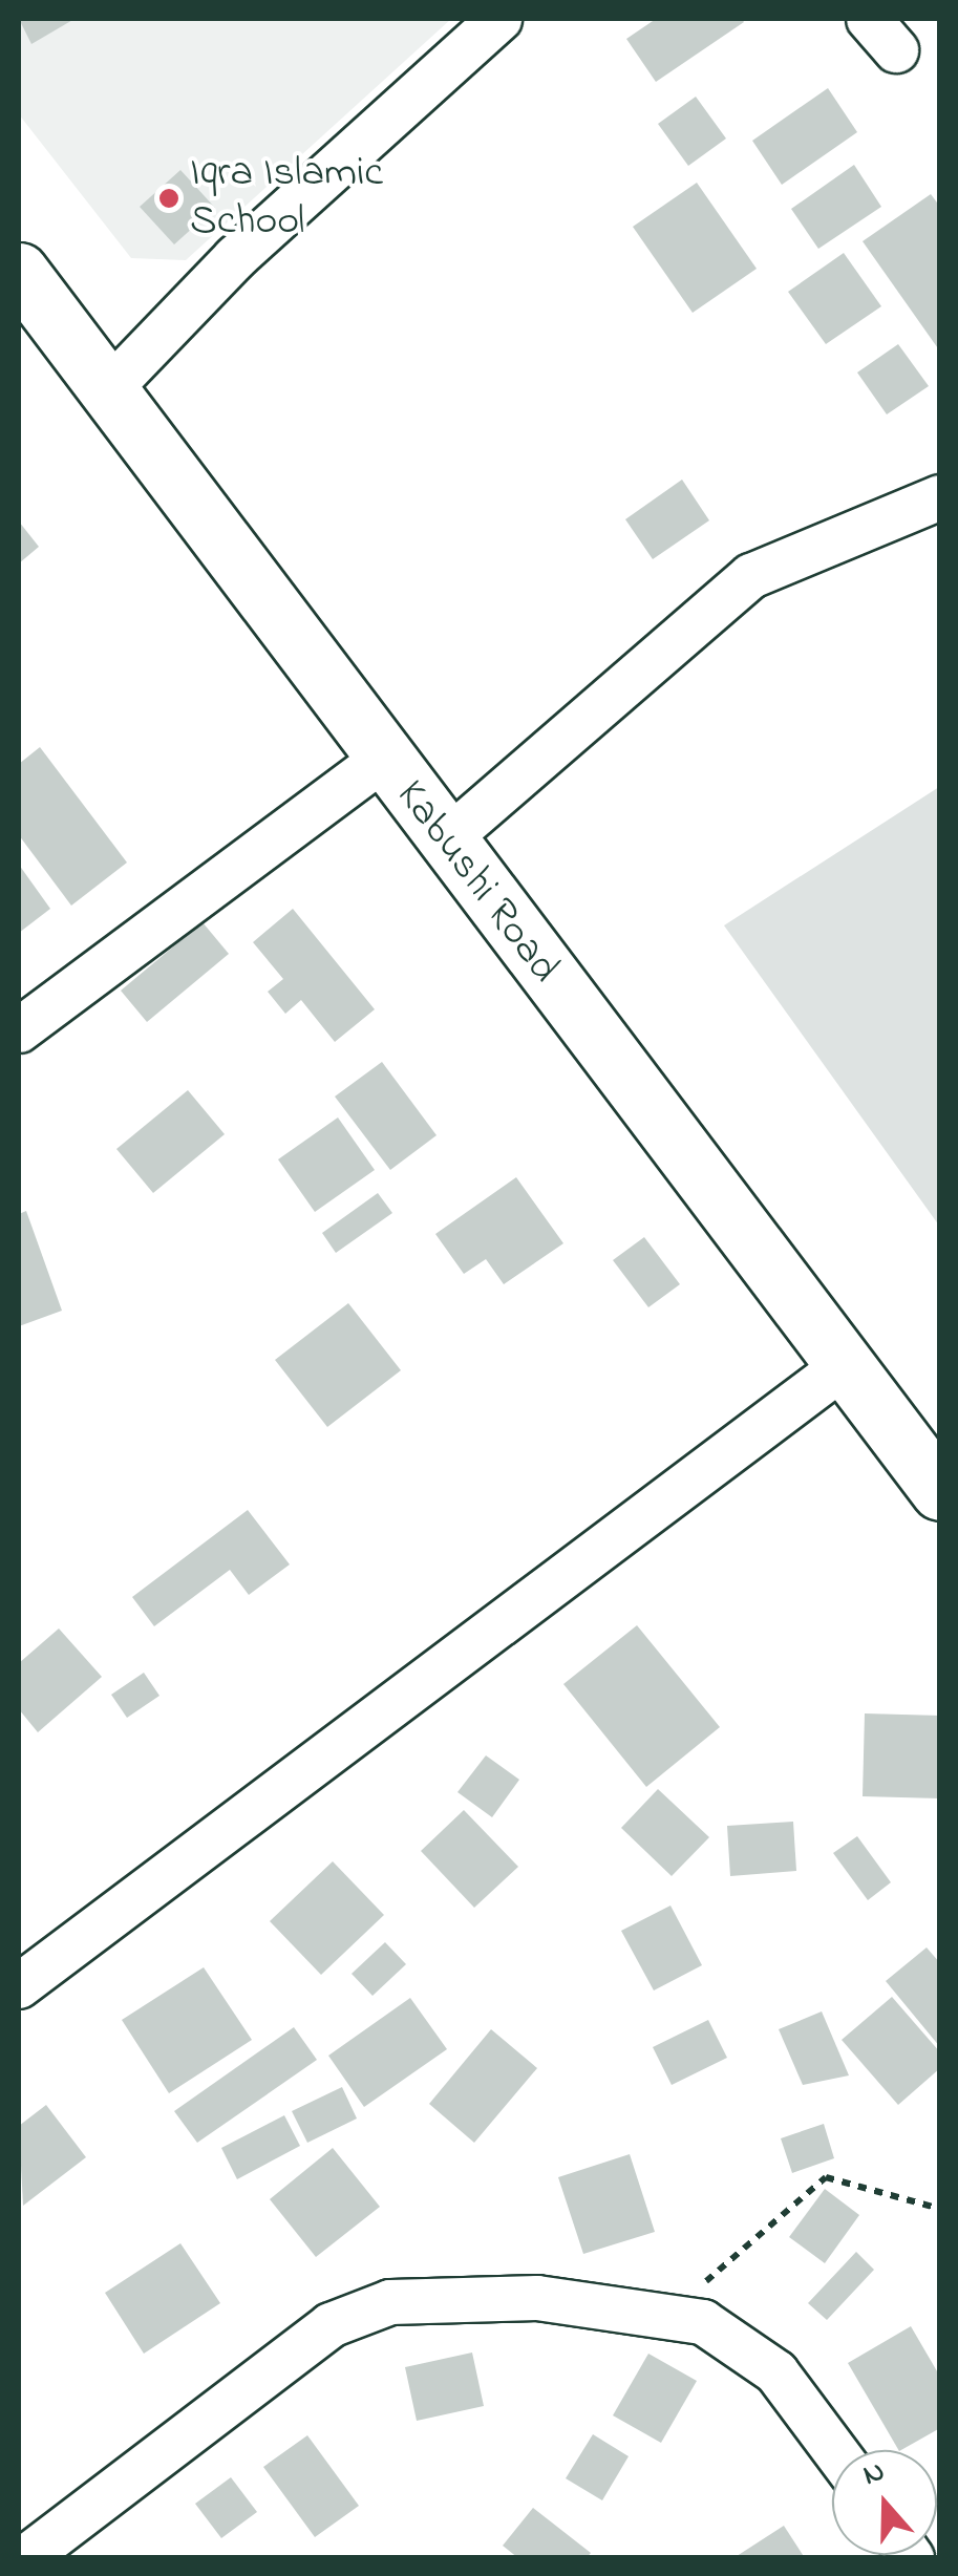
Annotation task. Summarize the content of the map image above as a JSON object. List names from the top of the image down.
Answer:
{
  "streets": {
    "main road": ["Kabushi Road"]
  },
  "places": ["Iqra Islamic School"],
  "north": "top"
}
